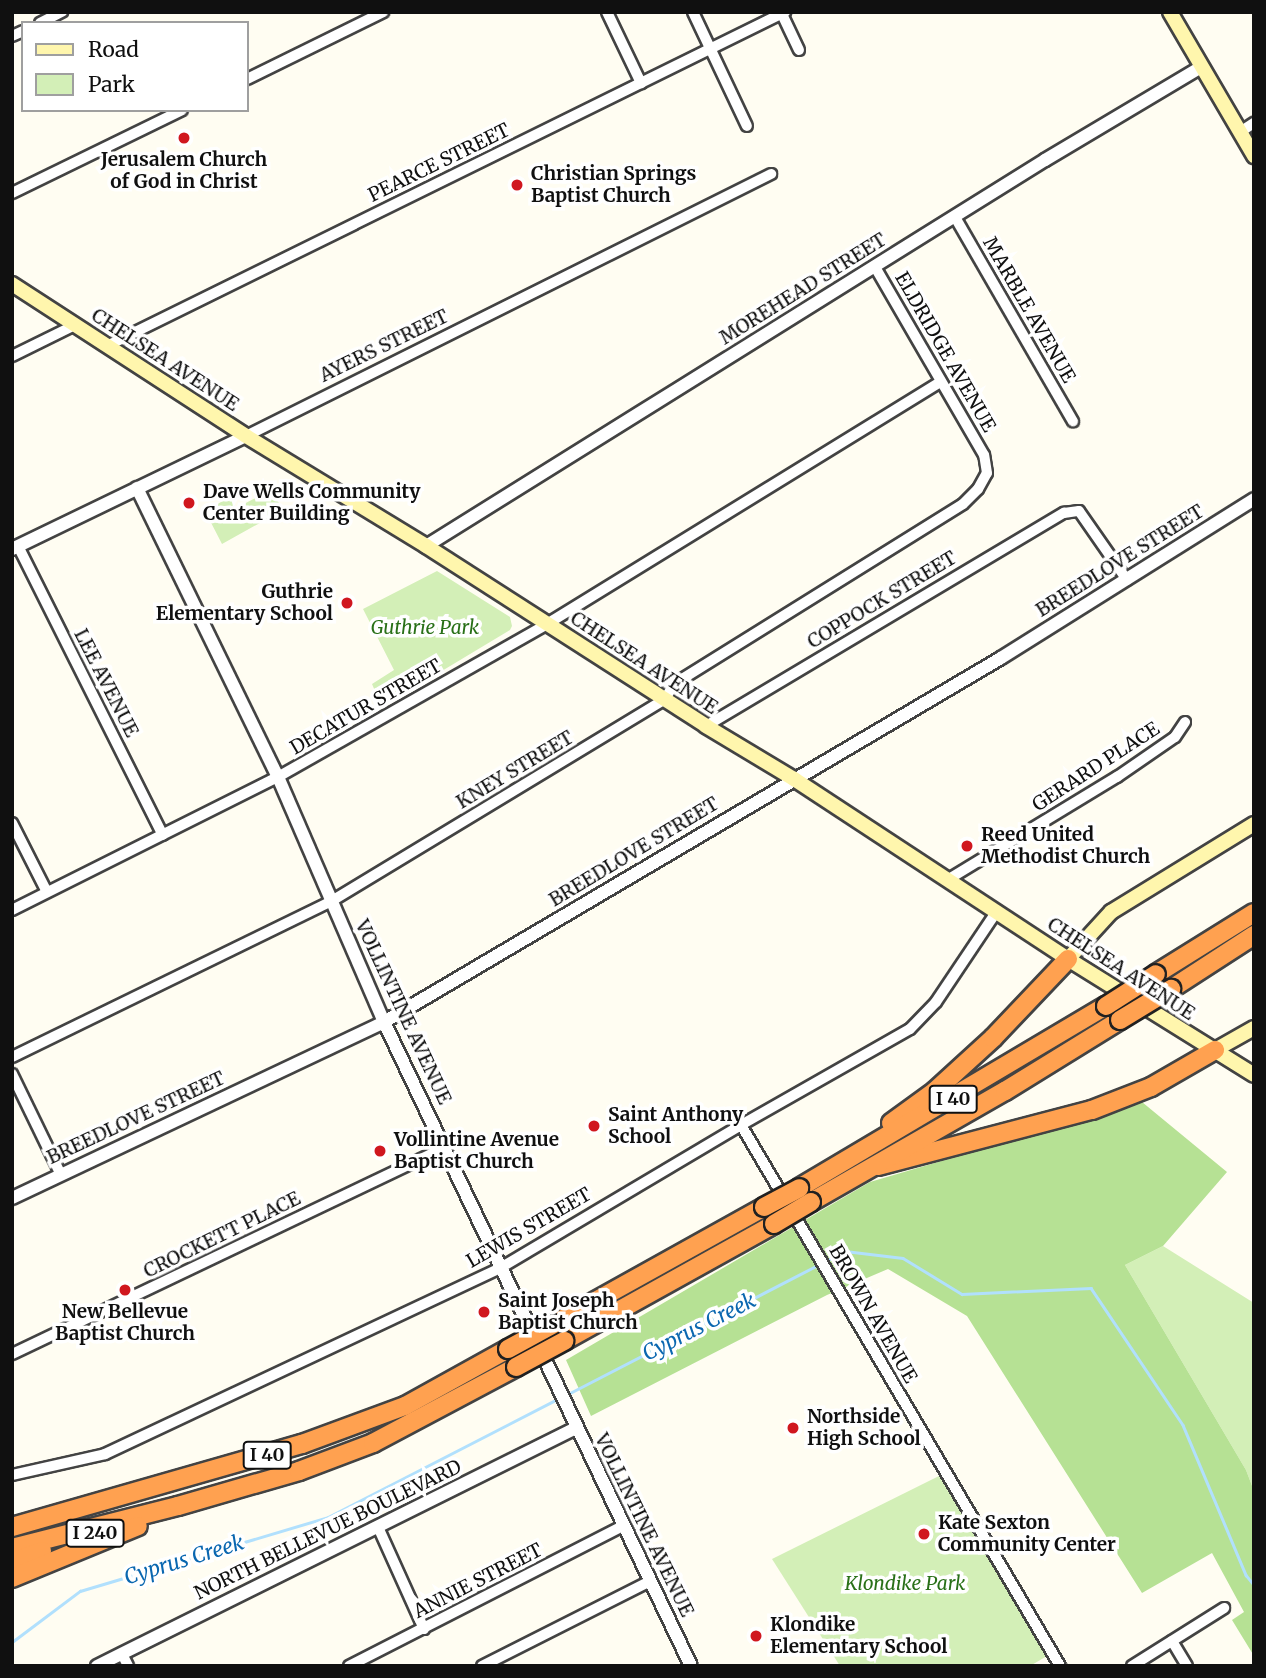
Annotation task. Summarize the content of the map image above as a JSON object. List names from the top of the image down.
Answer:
{
  "streets": {
    "highway": ["I 40", "I 240"],
    "main road": ["CHELSEA AVENUE"],
    "street": [
      "PEARCE STREET",
      "MOREHEAD STREET",
      "MARBLE AVENUE",
      "AYERS STREET",
      "ELDRIDGE AVENUE",
      "BREEDLOVE STREET",
      "COPPOCK STREET",
      "LEE AVENUE",
      "DECATUR STREET",
      "GERARD PLACE",
      "KNEY STREET",
      "VOLLINTINE AVENUE",
      "LEWIS STREET",
      "CROCKETT PLACE",
      "BROWN AVENUE",
      "NORTH BELLEVUE BOULEVARD",
      "ANNIE STREET"
    ]
  },
  "crossings": [
    ["PEARCE STREET", "CHELSEA AVENUE"],
    ["MOREHEAD STREET", "MARBLE AVENUE"],
    ["MOREHEAD STREET", "ELDRIDGE AVENUE"],
    ["MOREHEAD STREET", "CHELSEA AVENUE"],
    ["AYERS STREET", "CHELSEA AVENUE"],
    ["AYERS STREET", "LEE AVENUE"],
    ["AYERS STREET", "VOLLINTINE AVENUE"],
    ["ELDRIDGE AVENUE", "DECATUR STREET"],
    ["ELDRIDGE AVENUE", "KNEY STREET"],
    ["CHELSEA AVENUE", "BREEDLOVE STREET"],
    ["CHELSEA AVENUE", "COPPOCK STREET"],
    ["CHELSEA AVENUE", "DECATUR STREET"],
    ["CHELSEA AVENUE", "GERARD PLACE"],
    ["CHELSEA AVENUE", "KNEY STREET"],
    ["CHELSEA AVENUE", "LEWIS STREET"],
    ["BREEDLOVE STREET", "COPPOCK STREET"],
    ["BREEDLOVE STREET", "VOLLINTINE AVENUE"],
    ["LEE AVENUE", "DECATUR STREET"],
    ["DECATUR STREET", "VOLLINTINE AVENUE"],
    ["KNEY STREET", "VOLLINTINE AVENUE"],
    ["VOLLINTINE AVENUE", "LEWIS STREET"],
    ["VOLLINTINE AVENUE", "CROCKETT PLACE"],
    ["VOLLINTINE AVENUE", "NORTH BELLEVUE BOULEVARD"],
    ["VOLLINTINE AVENUE", "ANNIE STREET"],
    ["I 40", "I 240"],
    ["LEWIS STREET", "BROWN AVENUE"]
  ],
  "water": ["Cyprus Creek"],
  "parks": ["Guthrie Park", "Klondike Park"],
  "places": [
    "Jerusalem Church of God in Christ",
    "Christian Springs Baptist Church",
    "Dave Wells Community Center Building",
    "Guthrie Elementary School",
    "Reed United Methodist Church",
    "Saint Anthony School",
    "Vollintine Avenue Baptist Church",
    "New Bellevue Baptist Church",
    "Saint Joseph Baptist Church",
    "Northside High School",
    "Kate Sexton Community Center",
    "Klondike Elementary School"
  ],
  "legend": ["Road", "Park"]
}
